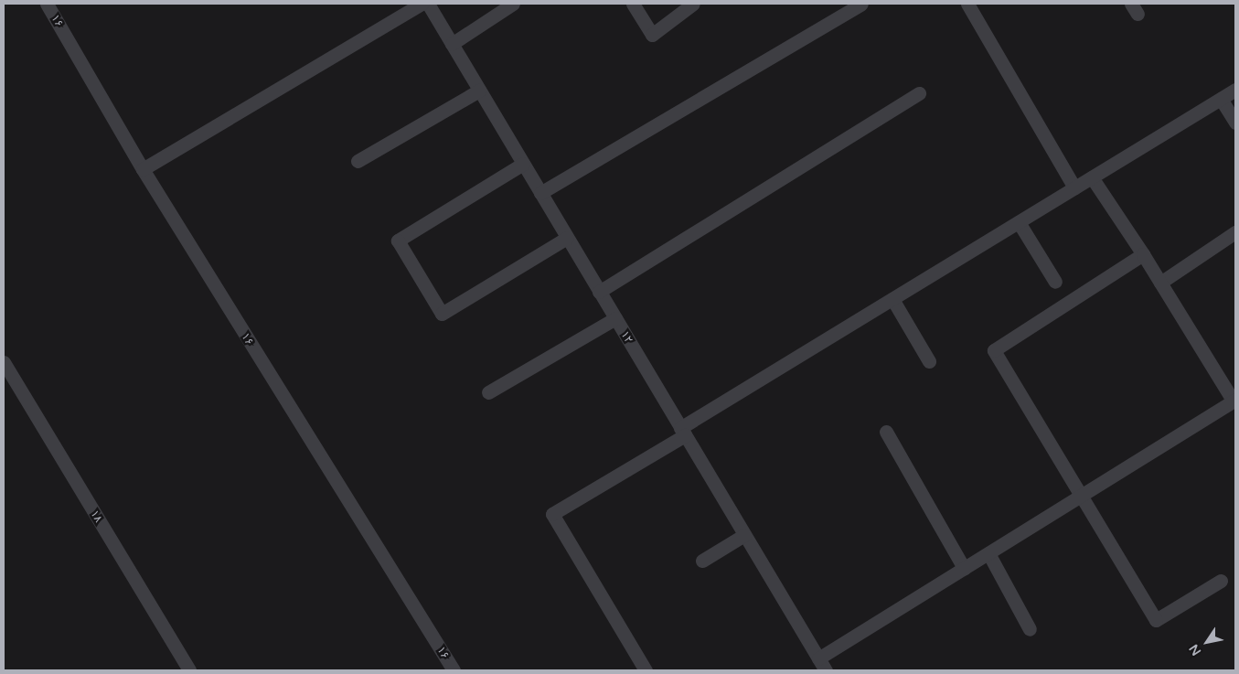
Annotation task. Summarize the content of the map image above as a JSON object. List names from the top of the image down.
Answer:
{
  "streets": {
    "street": ["۱۶", "۱۲", "۱۸"]
  },
  "north": "bottom left"
}
